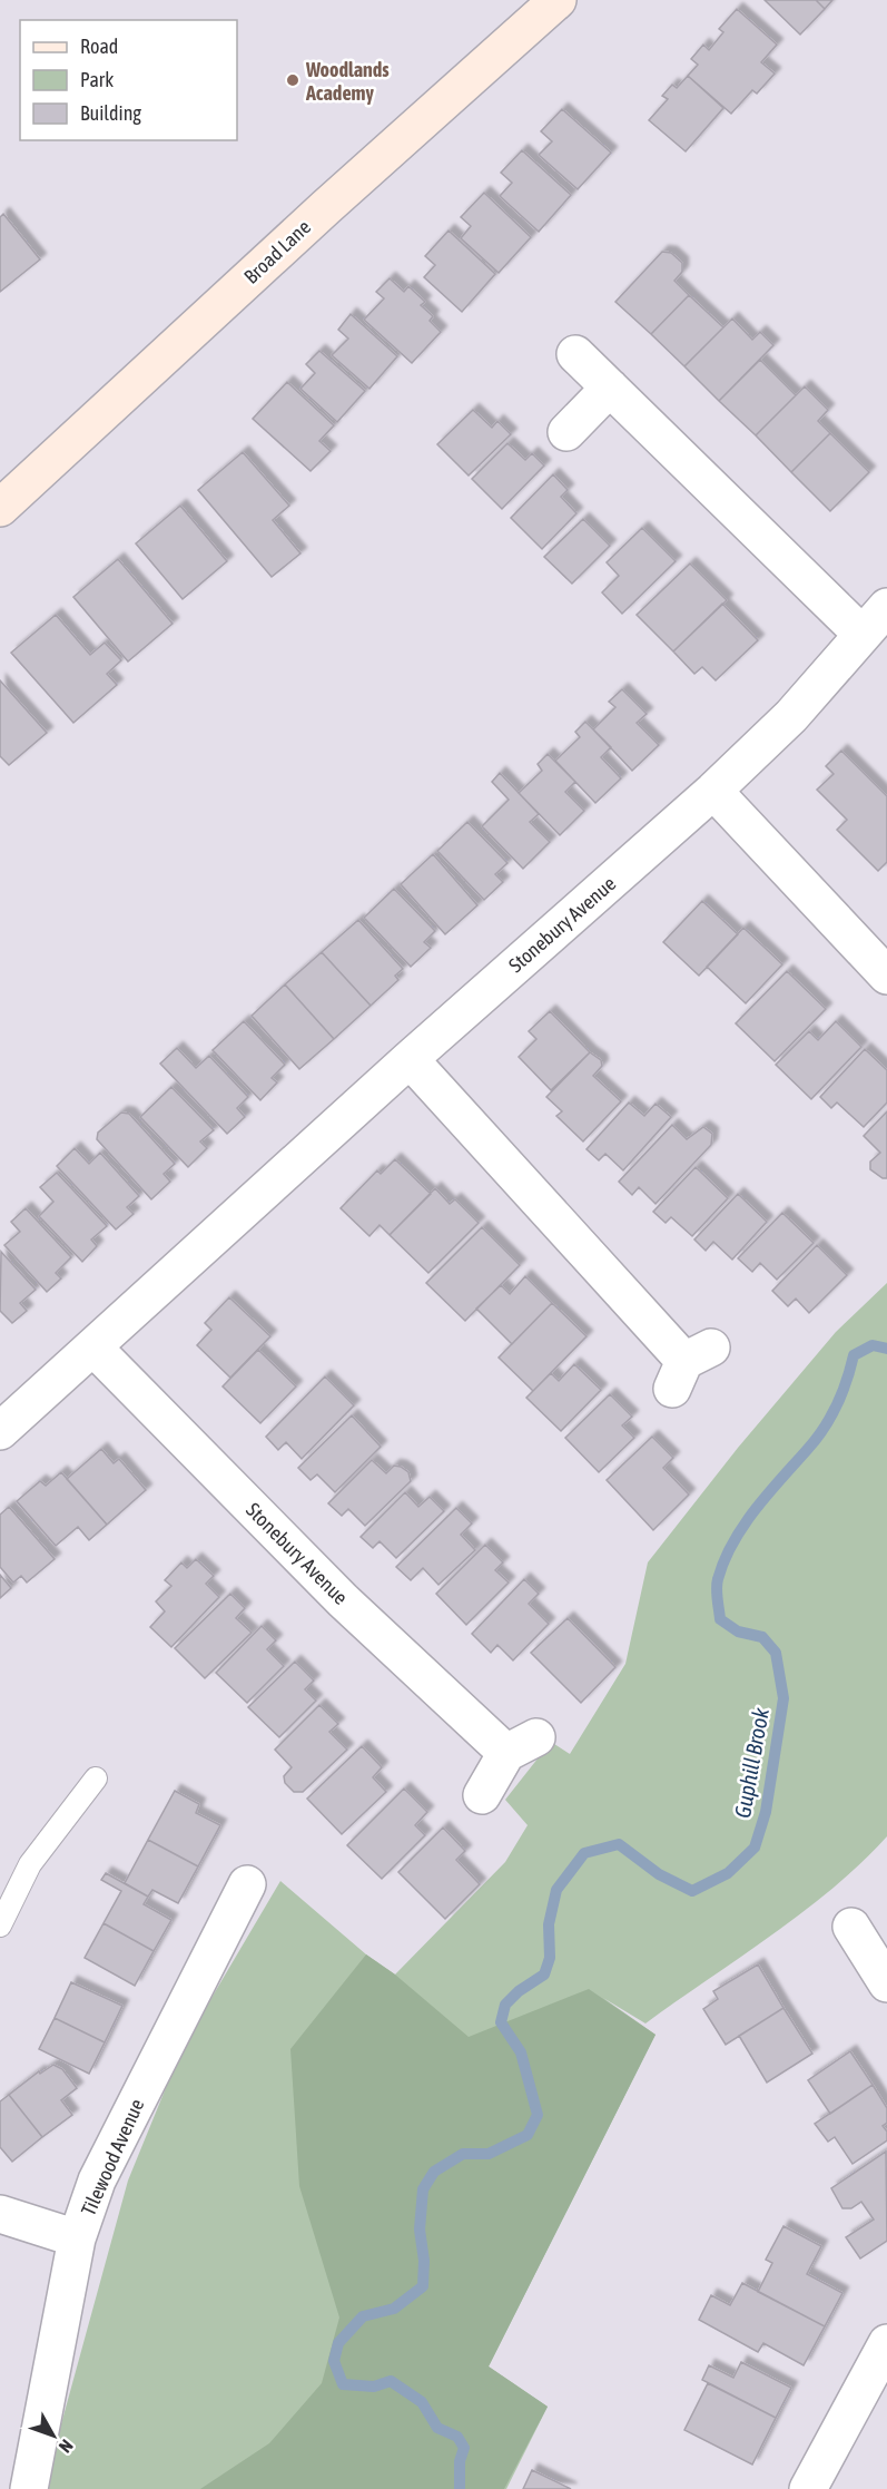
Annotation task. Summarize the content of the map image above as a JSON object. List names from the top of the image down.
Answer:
{
  "streets": {
    "street": ["Broad Lane", "Stonebury Avenue", "Tilewood Avenue"]
  },
  "water": ["Guphill Brook"],
  "places": ["Woodlands Academy"],
  "legend": ["Road", "Park", "Building"],
  "north": "bottom right"
}
